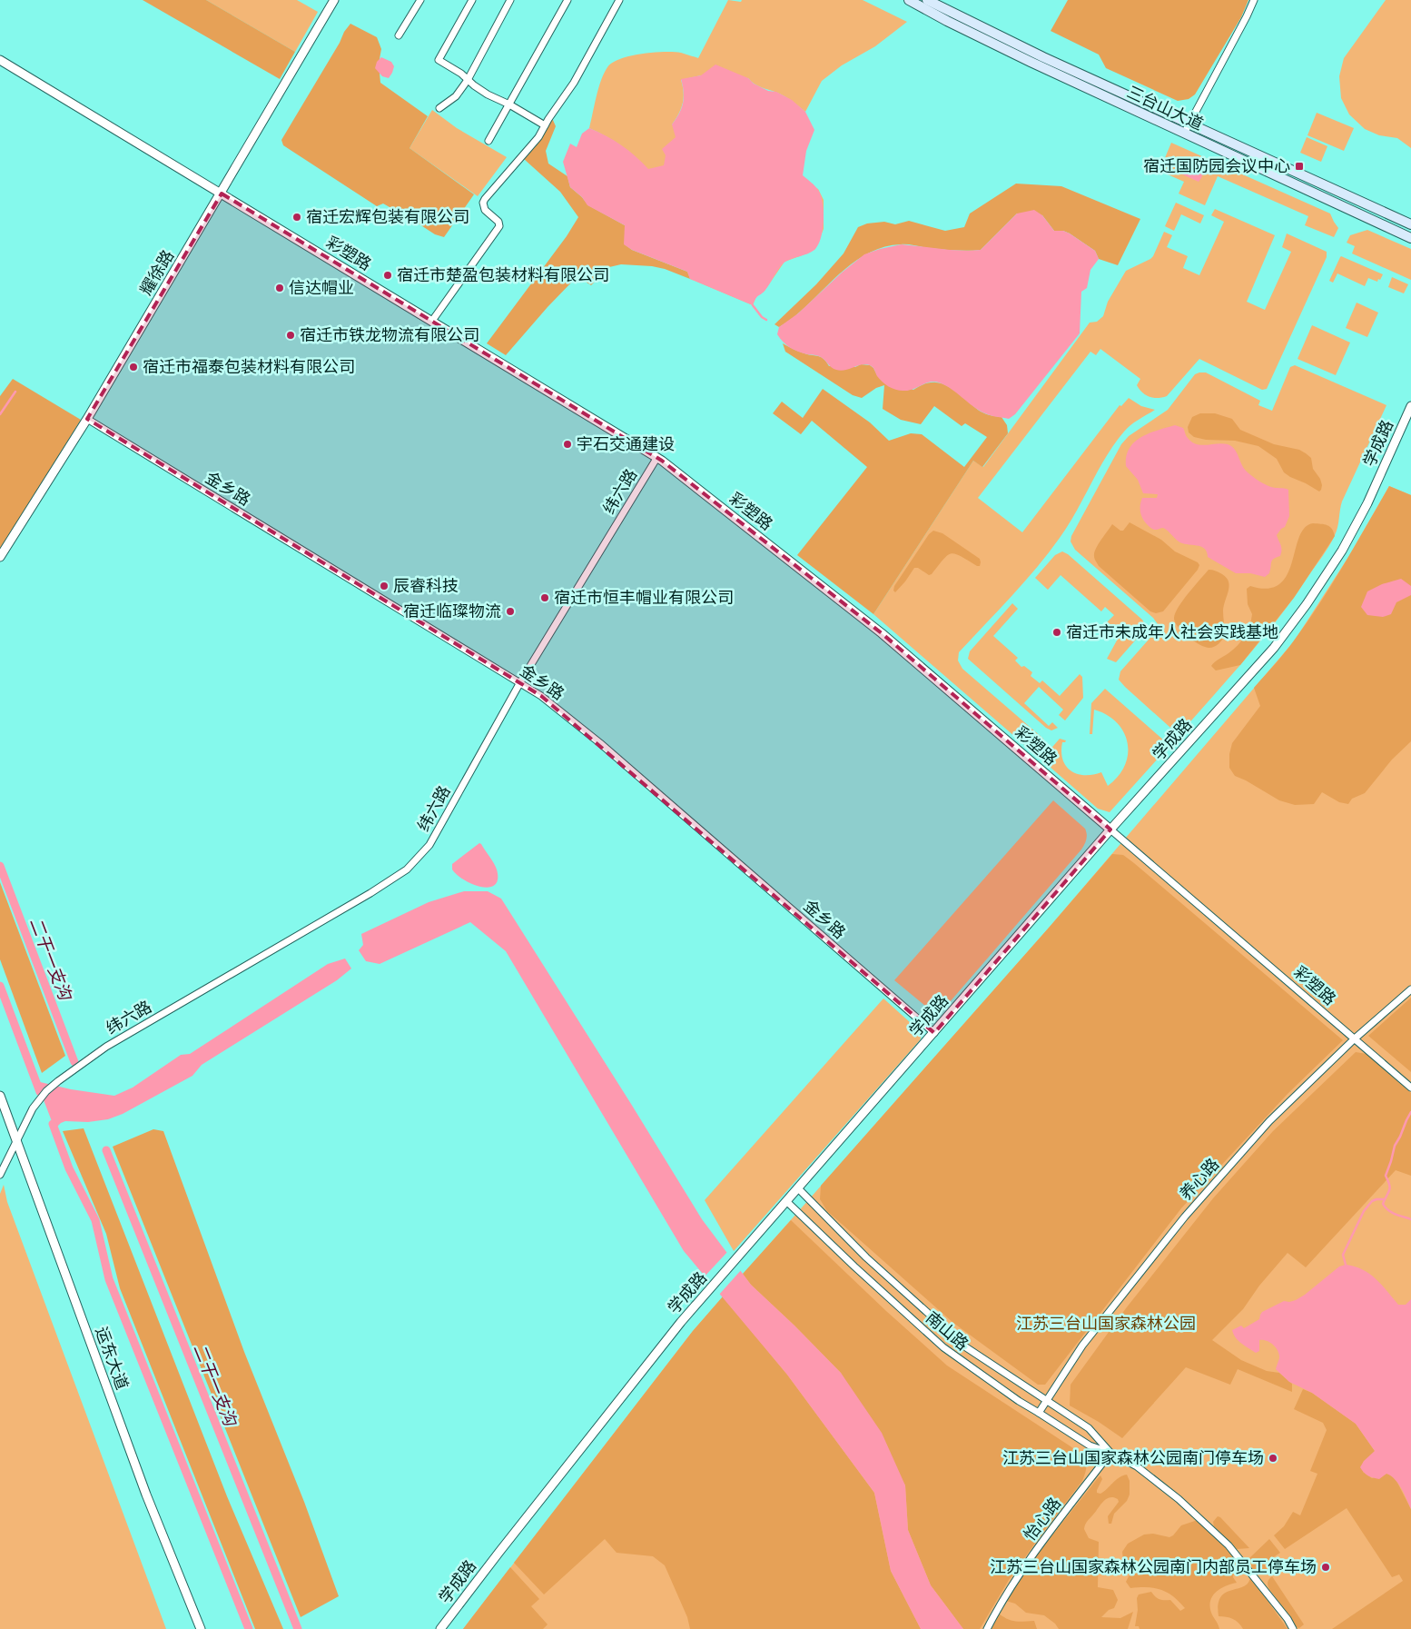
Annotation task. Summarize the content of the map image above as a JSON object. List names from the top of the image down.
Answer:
{
  "streets": {
    "main road": ["三台山大道"],
    "street": [
      "彩塑路",
      "耀徐路",
      "学成路",
      "金乡路",
      "纬六路",
      "养心路",
      "南山路",
      "运东大道",
      "怡心路"
    ]
  },
  "crossings": [
    ["彩塑路", "耀徐路"],
    ["彩塑路", "学成路"],
    ["彩塑路", "纬六路"],
    ["彩塑路", "养心路"],
    ["耀徐路", "金乡路"],
    ["学成路", "金乡路"],
    ["学成路", "南山路"],
    ["金乡路", "纬六路"],
    ["纬六路", "运东大道"],
    ["养心路", "南山路"],
    ["南山路", "怡心路"]
  ],
  "water": ["二干一支沟"],
  "parks": ["江苏三台山国家森林公园"],
  "places": {
    "transit": ["宿迁国防园会议中心"],
    "other": [
      "宿迁宏辉包装有限公司",
      "宿迁市楚盈包装材料有限公司",
      "信达帽业",
      "宿迁市铁龙物流有限公司",
      "宿迁市福泰包装材料有限公司",
      "宇石交通建设",
      "辰睿科技",
      "宿迁市恒丰帽业有限公司",
      "宿迁临璨物流",
      "宿迁市未成年人社会实践基地",
      "江苏三台山国家森林公园南门停车场",
      "江苏三台山国家森林公园南门内部员工停车场"
    ]
  }
}
